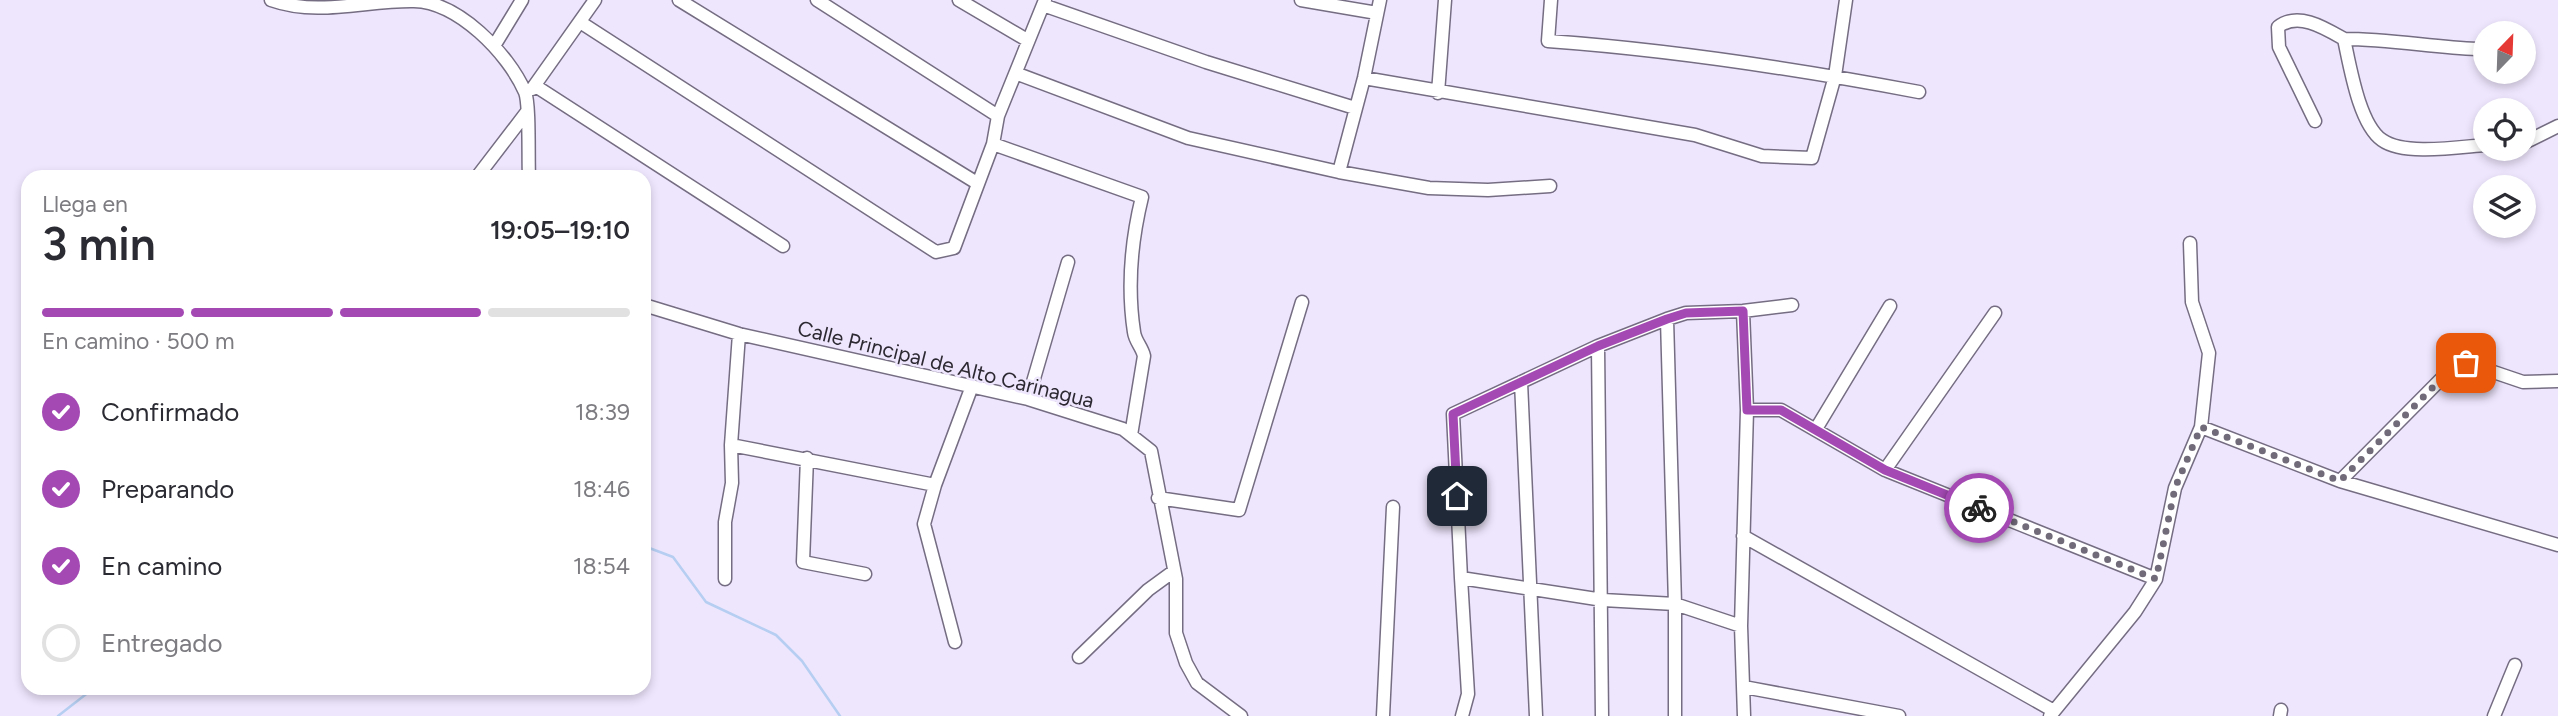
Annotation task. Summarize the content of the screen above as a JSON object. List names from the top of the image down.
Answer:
{
  "streets": {
    "street": ["Calle Principal de Alto Carinagua"]
  },
  "north": "top right",
  "page": {
    "heading": ["3 min", "Llega en", "19:05–19:10"],
    "bar": "En camino · 500 m",
    "list": [
      ["Confirmado", "18:39"],
      ["Preparando", "18:46"],
      ["En camino", "18:54"],
      "Entregado"
    ]
  }
}
